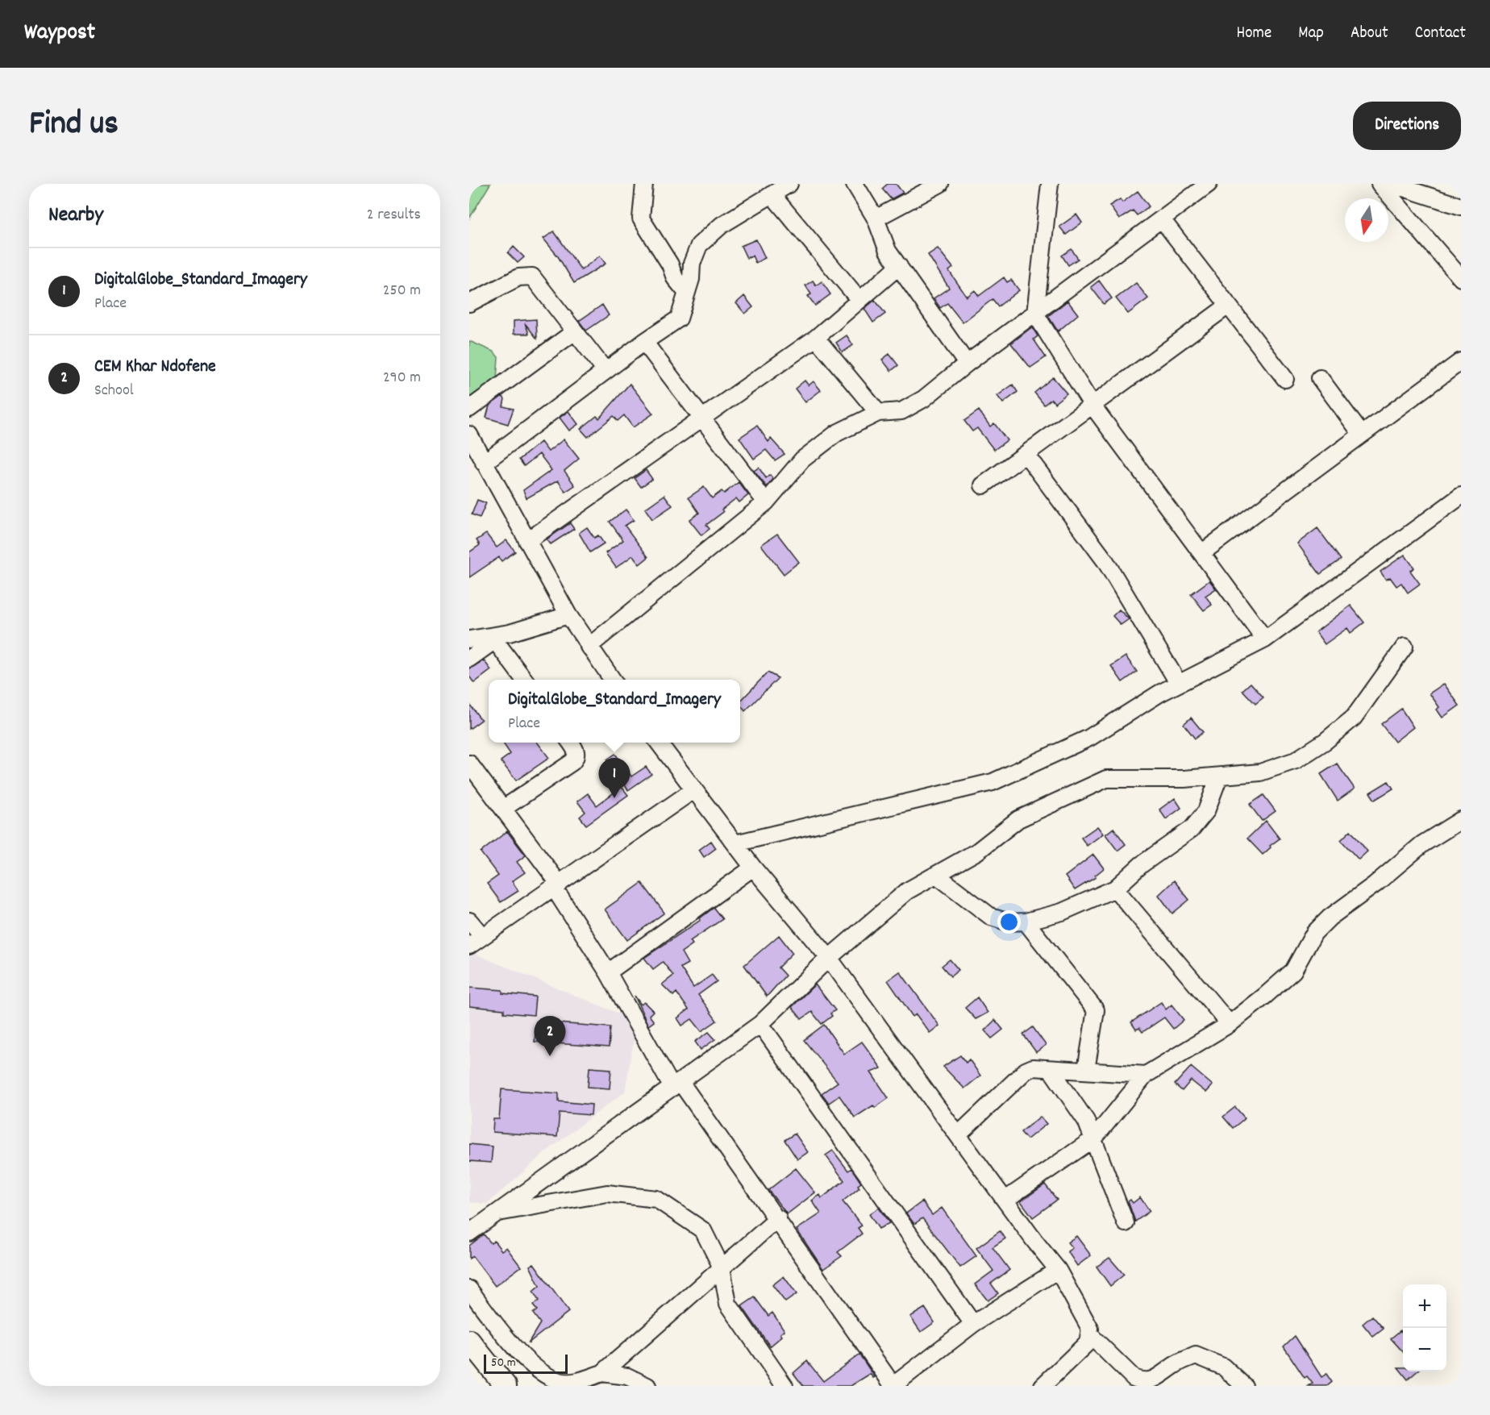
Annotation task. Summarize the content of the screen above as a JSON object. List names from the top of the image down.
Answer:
{
  "scale_bar": "50 m",
  "north": "bottom",
  "page": {
    "header": "Waypost",
    "nav": [
      "Home",
      "Map",
      "About",
      "Contact"
    ],
    "title": "Find us",
    "buttons": "Directions",
    "heading": ["Nearby", "2 results"],
    "list": [
      {
        "mark": "1",
        "name": "DigitalGlobe_Standard_Imagery",
        "note": "Place",
        "value": "250 m"
      },
      {
        "mark": "2",
        "name": "CEM Khar Ndofene",
        "note": "School",
        "value": "290 m"
      }
    ],
    "popup": ["DigitalGlobe_Standard_Imagery", "Place"],
    "pins": ["1", "2"],
    "map_buttons": ["+", "−"],
    "scale": "50 m"
  }
}
